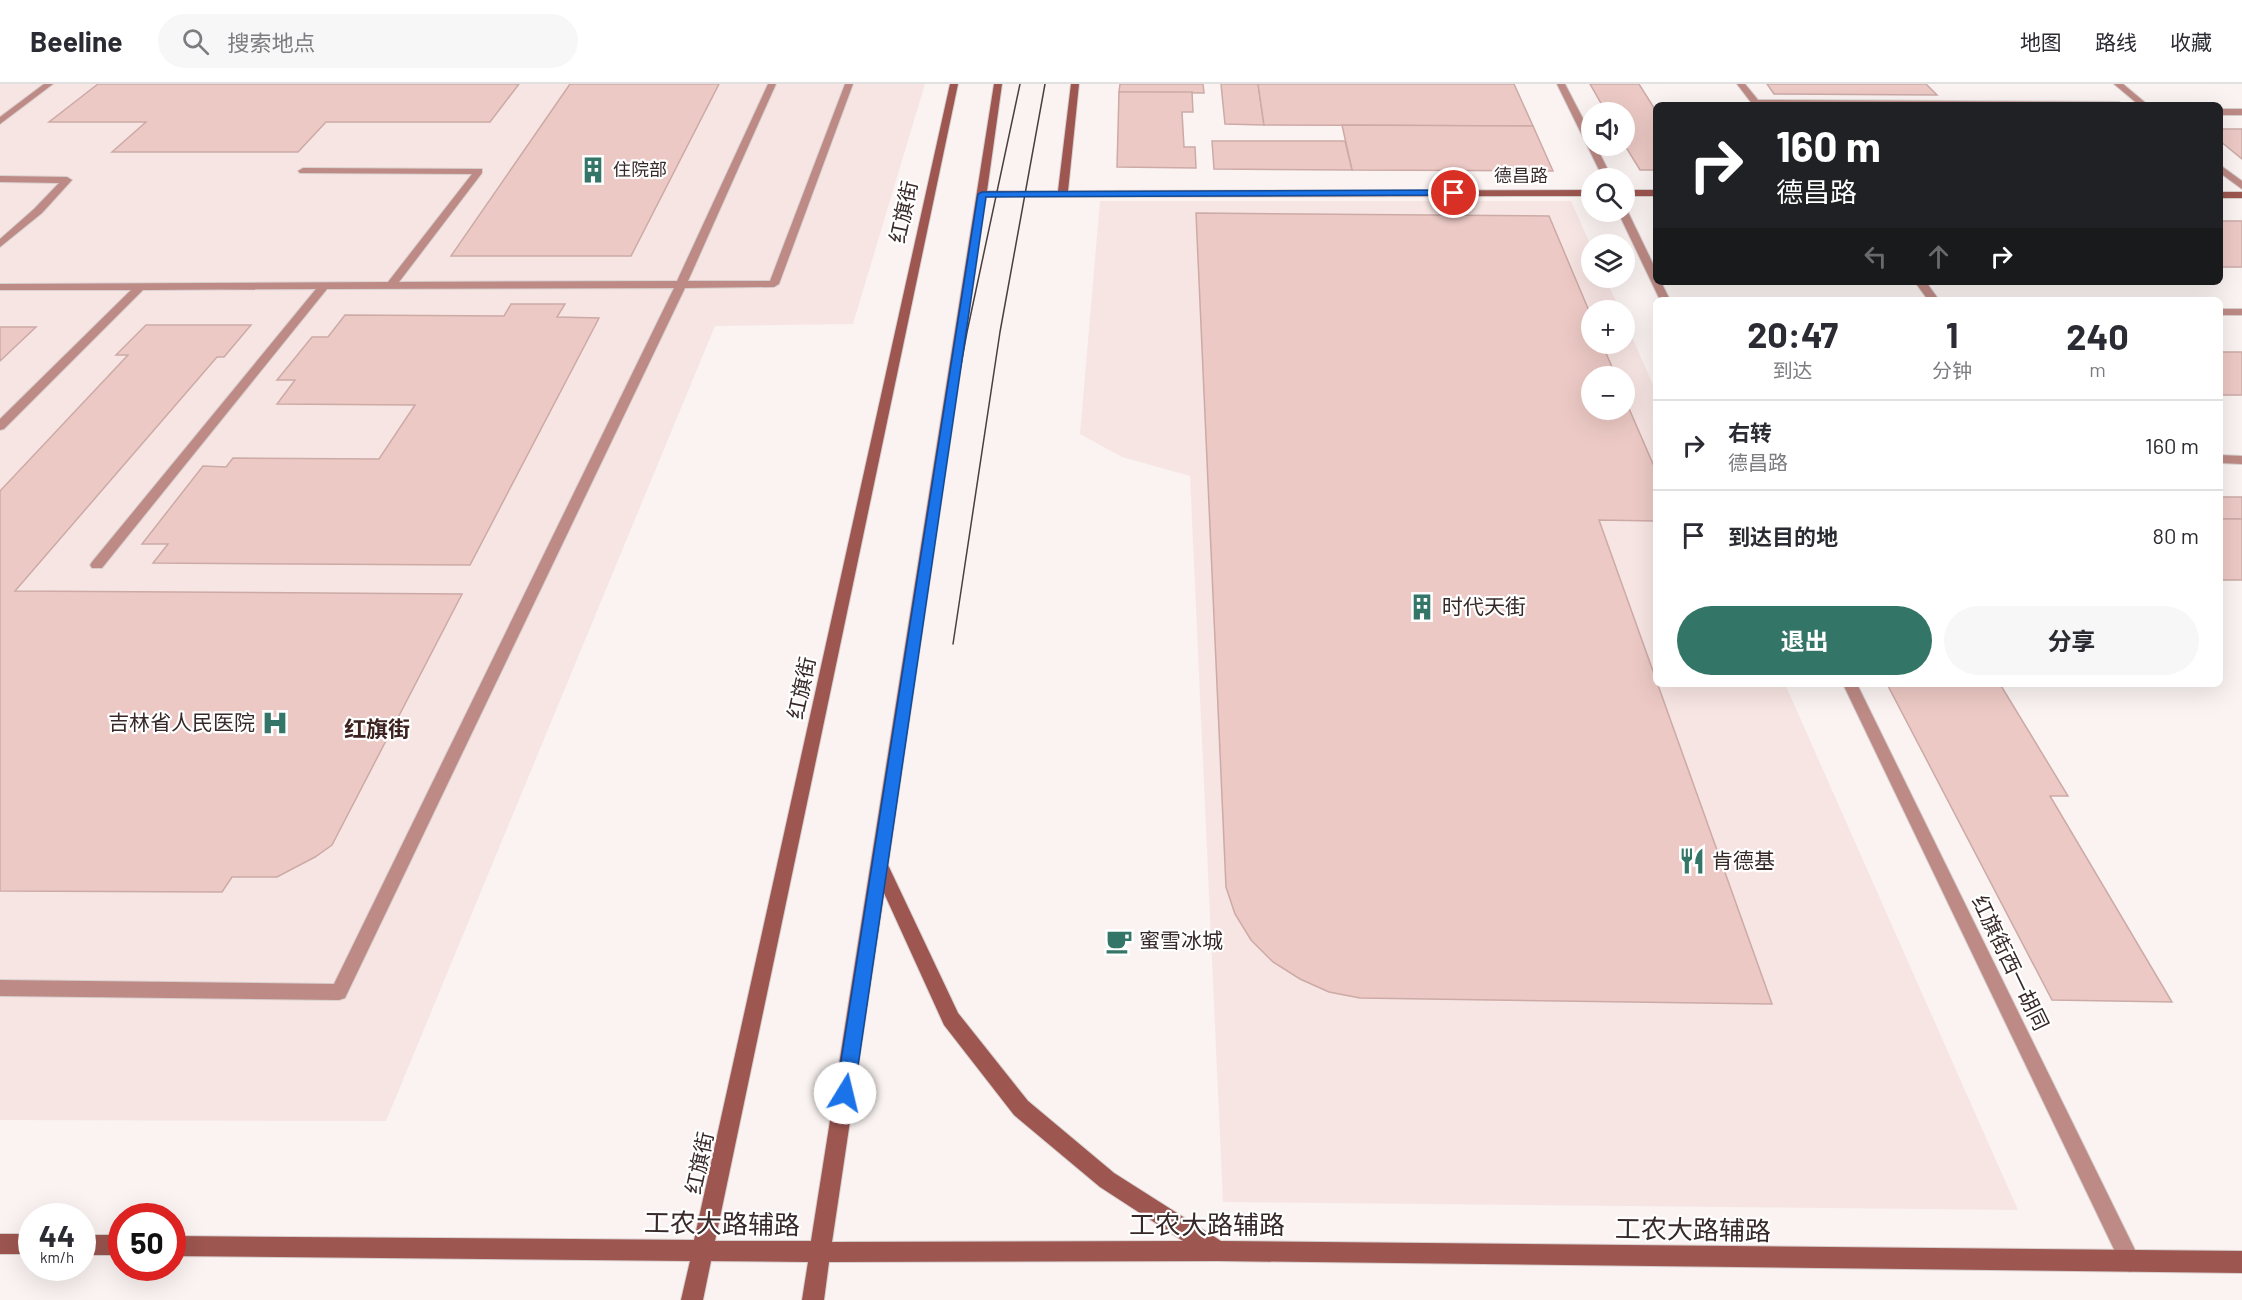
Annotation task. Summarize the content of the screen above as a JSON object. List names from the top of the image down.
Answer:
{
  "streets": {
    "main road": ["德昌路", "红旗街", "工农大路辅路"],
    "street": ["红旗街西一胡同"]
  },
  "crossings": [
    ["红旗街", "工农大路辅路"],
    ["红旗街西一胡同", "工农大路辅路"]
  ],
  "districts": ["红旗街"],
  "places": {
    "building": ["住院部", "时代天街"],
    "hospital": ["吉林省人民医院"],
    "restaurant": ["肯德基"],
    "cafe": ["蜜雪冰城"]
  },
  "page": {
    "header": "Beeline",
    "search": "搜索地点",
    "nav": ["地图", "路线", "收藏"],
    "map_buttons": ["+", "−"],
    "turn": ["160 m", "德昌路"],
    "eta": [
      "20:47",
      "到达",
      "1",
      "分钟",
      "240",
      "m"
    ],
    "list": [
      {
        "name": "右转",
        "note": "德昌路",
        "value": "160 m"
      },
      {
        "name": "到达目的地",
        "value": "80 m"
      }
    ],
    "buttons": ["退出", "分享"],
    "speed": "44 km/h",
    "limit": "50"
  }
}
